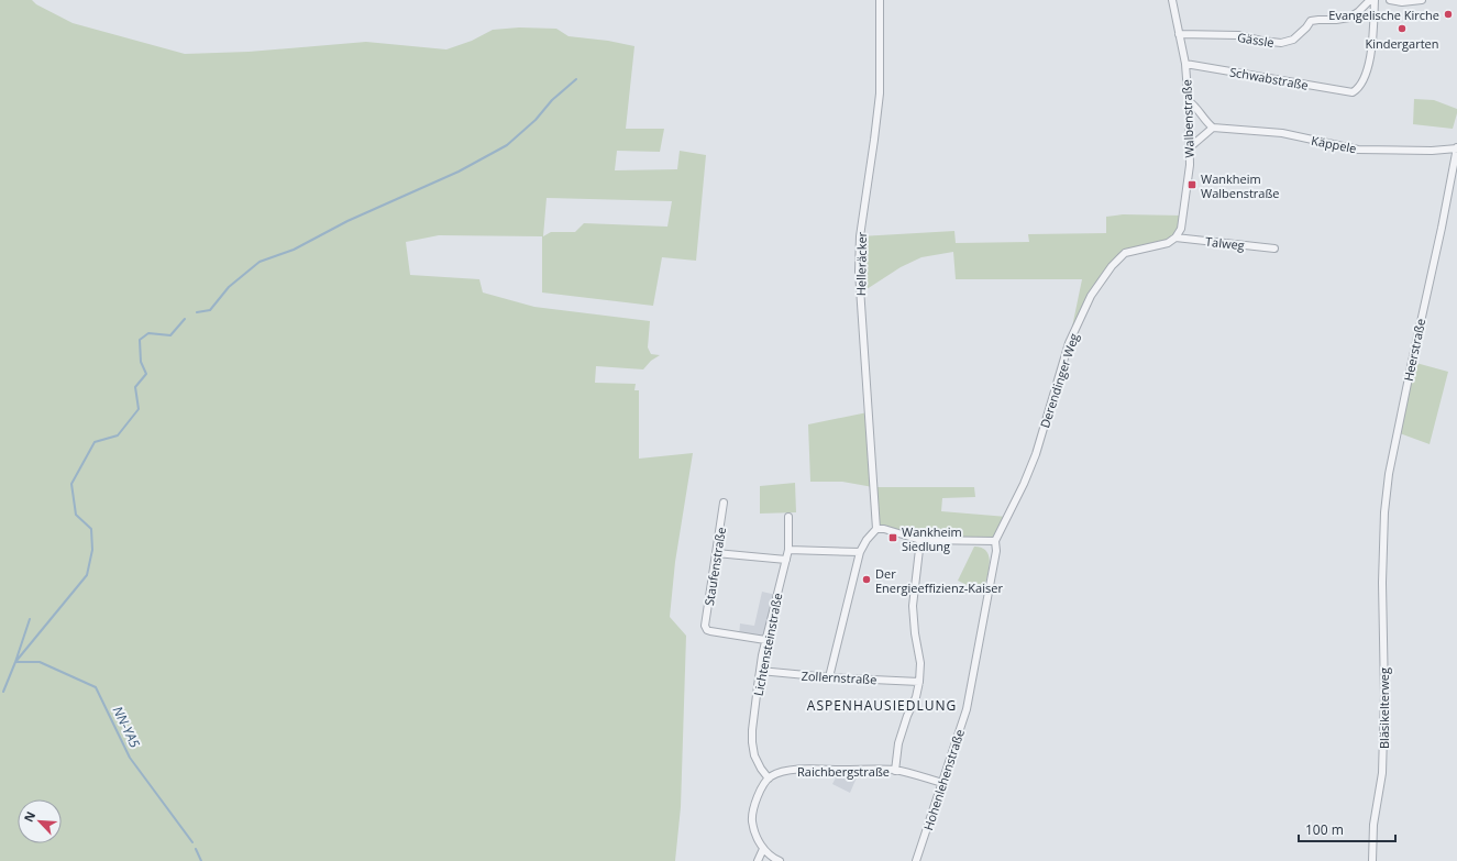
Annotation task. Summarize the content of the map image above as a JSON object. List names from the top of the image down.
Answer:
{
  "streets": {
    "street": [
      "Gässle",
      "Schwabstraße",
      "Walbenstraße",
      "Käppele",
      "Talweg",
      "Helleräcker",
      "Heerstraße",
      "Derendinger Weg",
      "Staufenstraße",
      "Lichtensteinstraße",
      "Zollernstraße",
      "Bläsikelterweg",
      "Raichbergstraße",
      "Hohenlehenstraße"
    ]
  },
  "crossings": [
    ["Gässle", "Walbenstraße"],
    ["Schwabstraße", "Walbenstraße"],
    ["Walbenstraße", "Talweg"],
    ["Walbenstraße", "Derendinger Weg"],
    ["Käppele", "Heerstraße"],
    ["Talweg", "Derendinger Weg"],
    ["Heerstraße", "Bläsikelterweg"],
    ["Derendinger Weg", "Hohenlehenstraße"],
    ["Staufenstraße", "Lichtensteinstraße"],
    ["Lichtensteinstraße", "Zollernstraße"],
    ["Lichtensteinstraße", "Raichbergstraße"],
    ["Raichbergstraße", "Hohenlehenstraße"]
  ],
  "districts": ["ASPENHAUSIEDLUNG"],
  "water": ["NN-YA5"],
  "places": {
    "other": ["Evangelische Kirche", "Kindergarten", "Der Energieeffizienz-Kaiser"],
    "transit": ["Wankheim Walbenstraße", "Wankheim Siedlung"]
  },
  "scale_bar": "100 m",
  "north": "top left"
}
